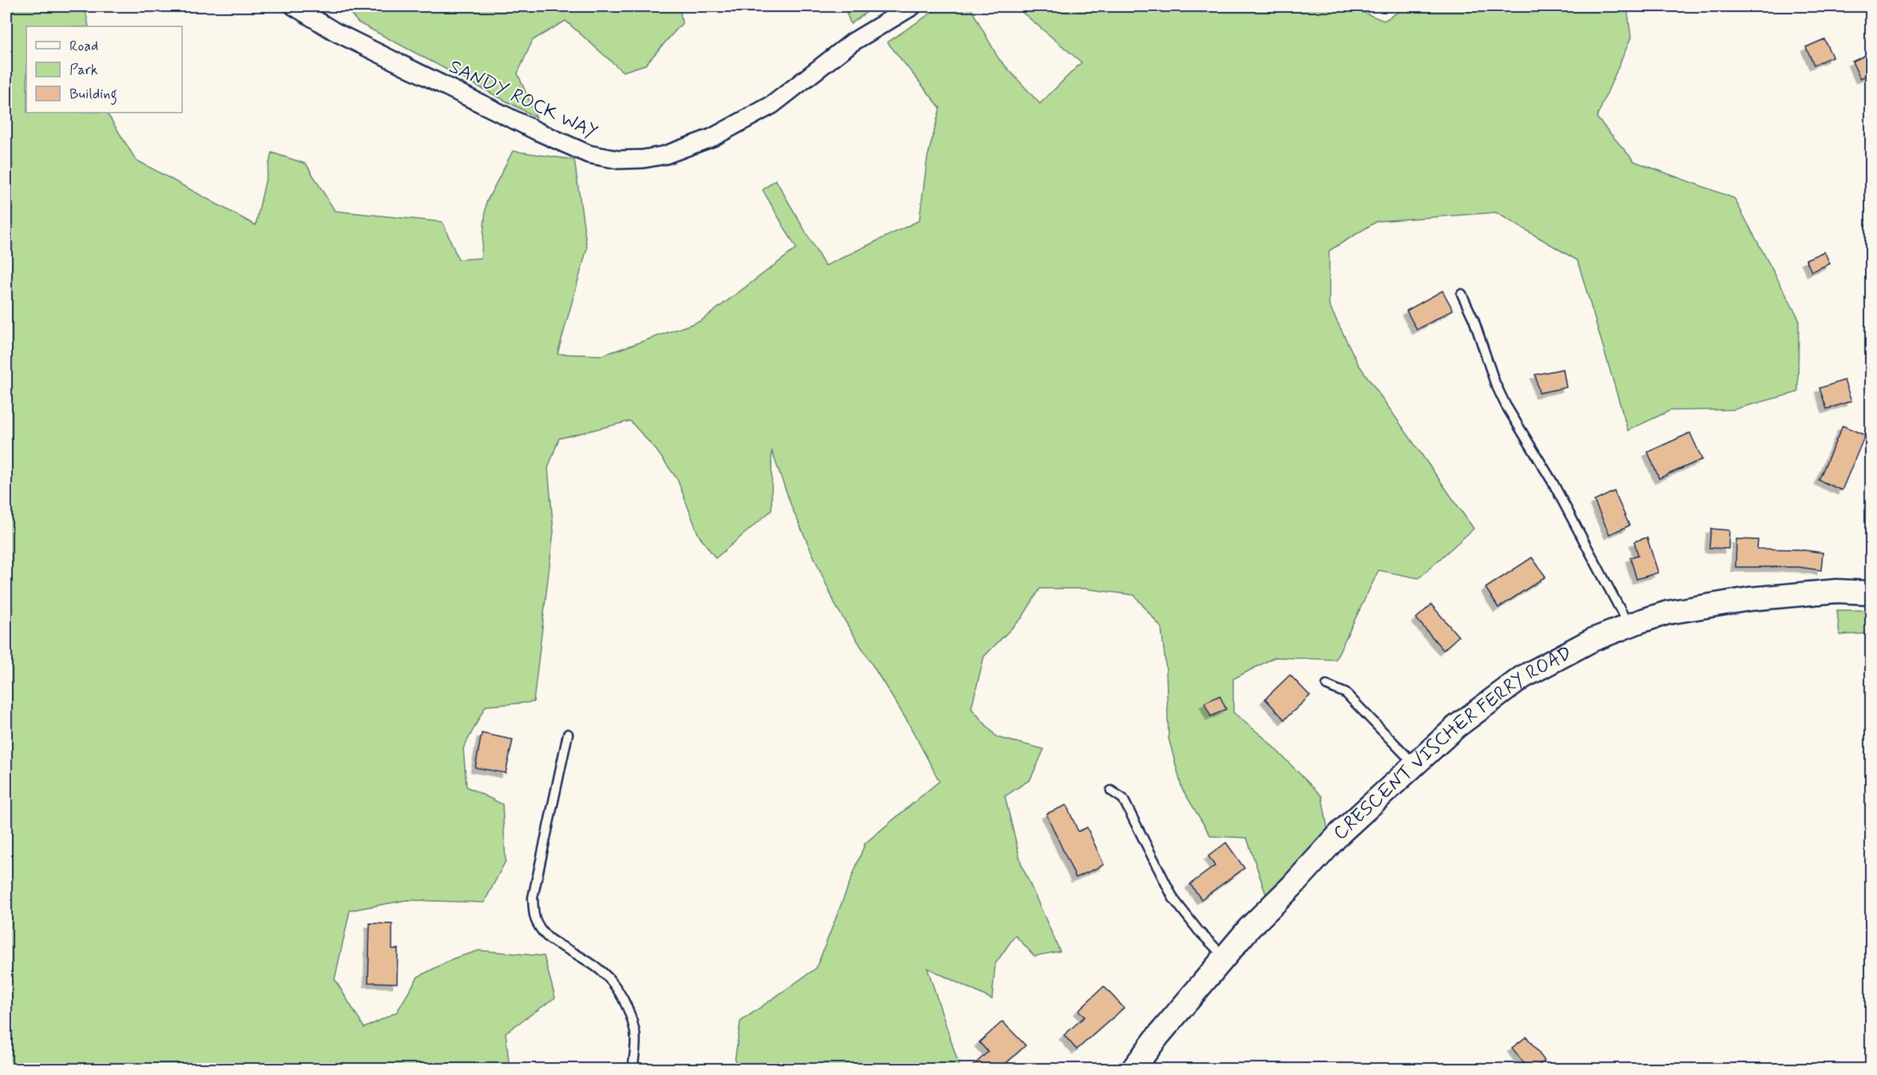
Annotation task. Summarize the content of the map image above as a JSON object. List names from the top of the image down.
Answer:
{
  "streets": {
    "main road": ["CRESCENT VISCHER FERRY ROAD"],
    "street": ["SANDY ROCK WAY"]
  },
  "legend": ["Road", "Park", "Building"]
}
